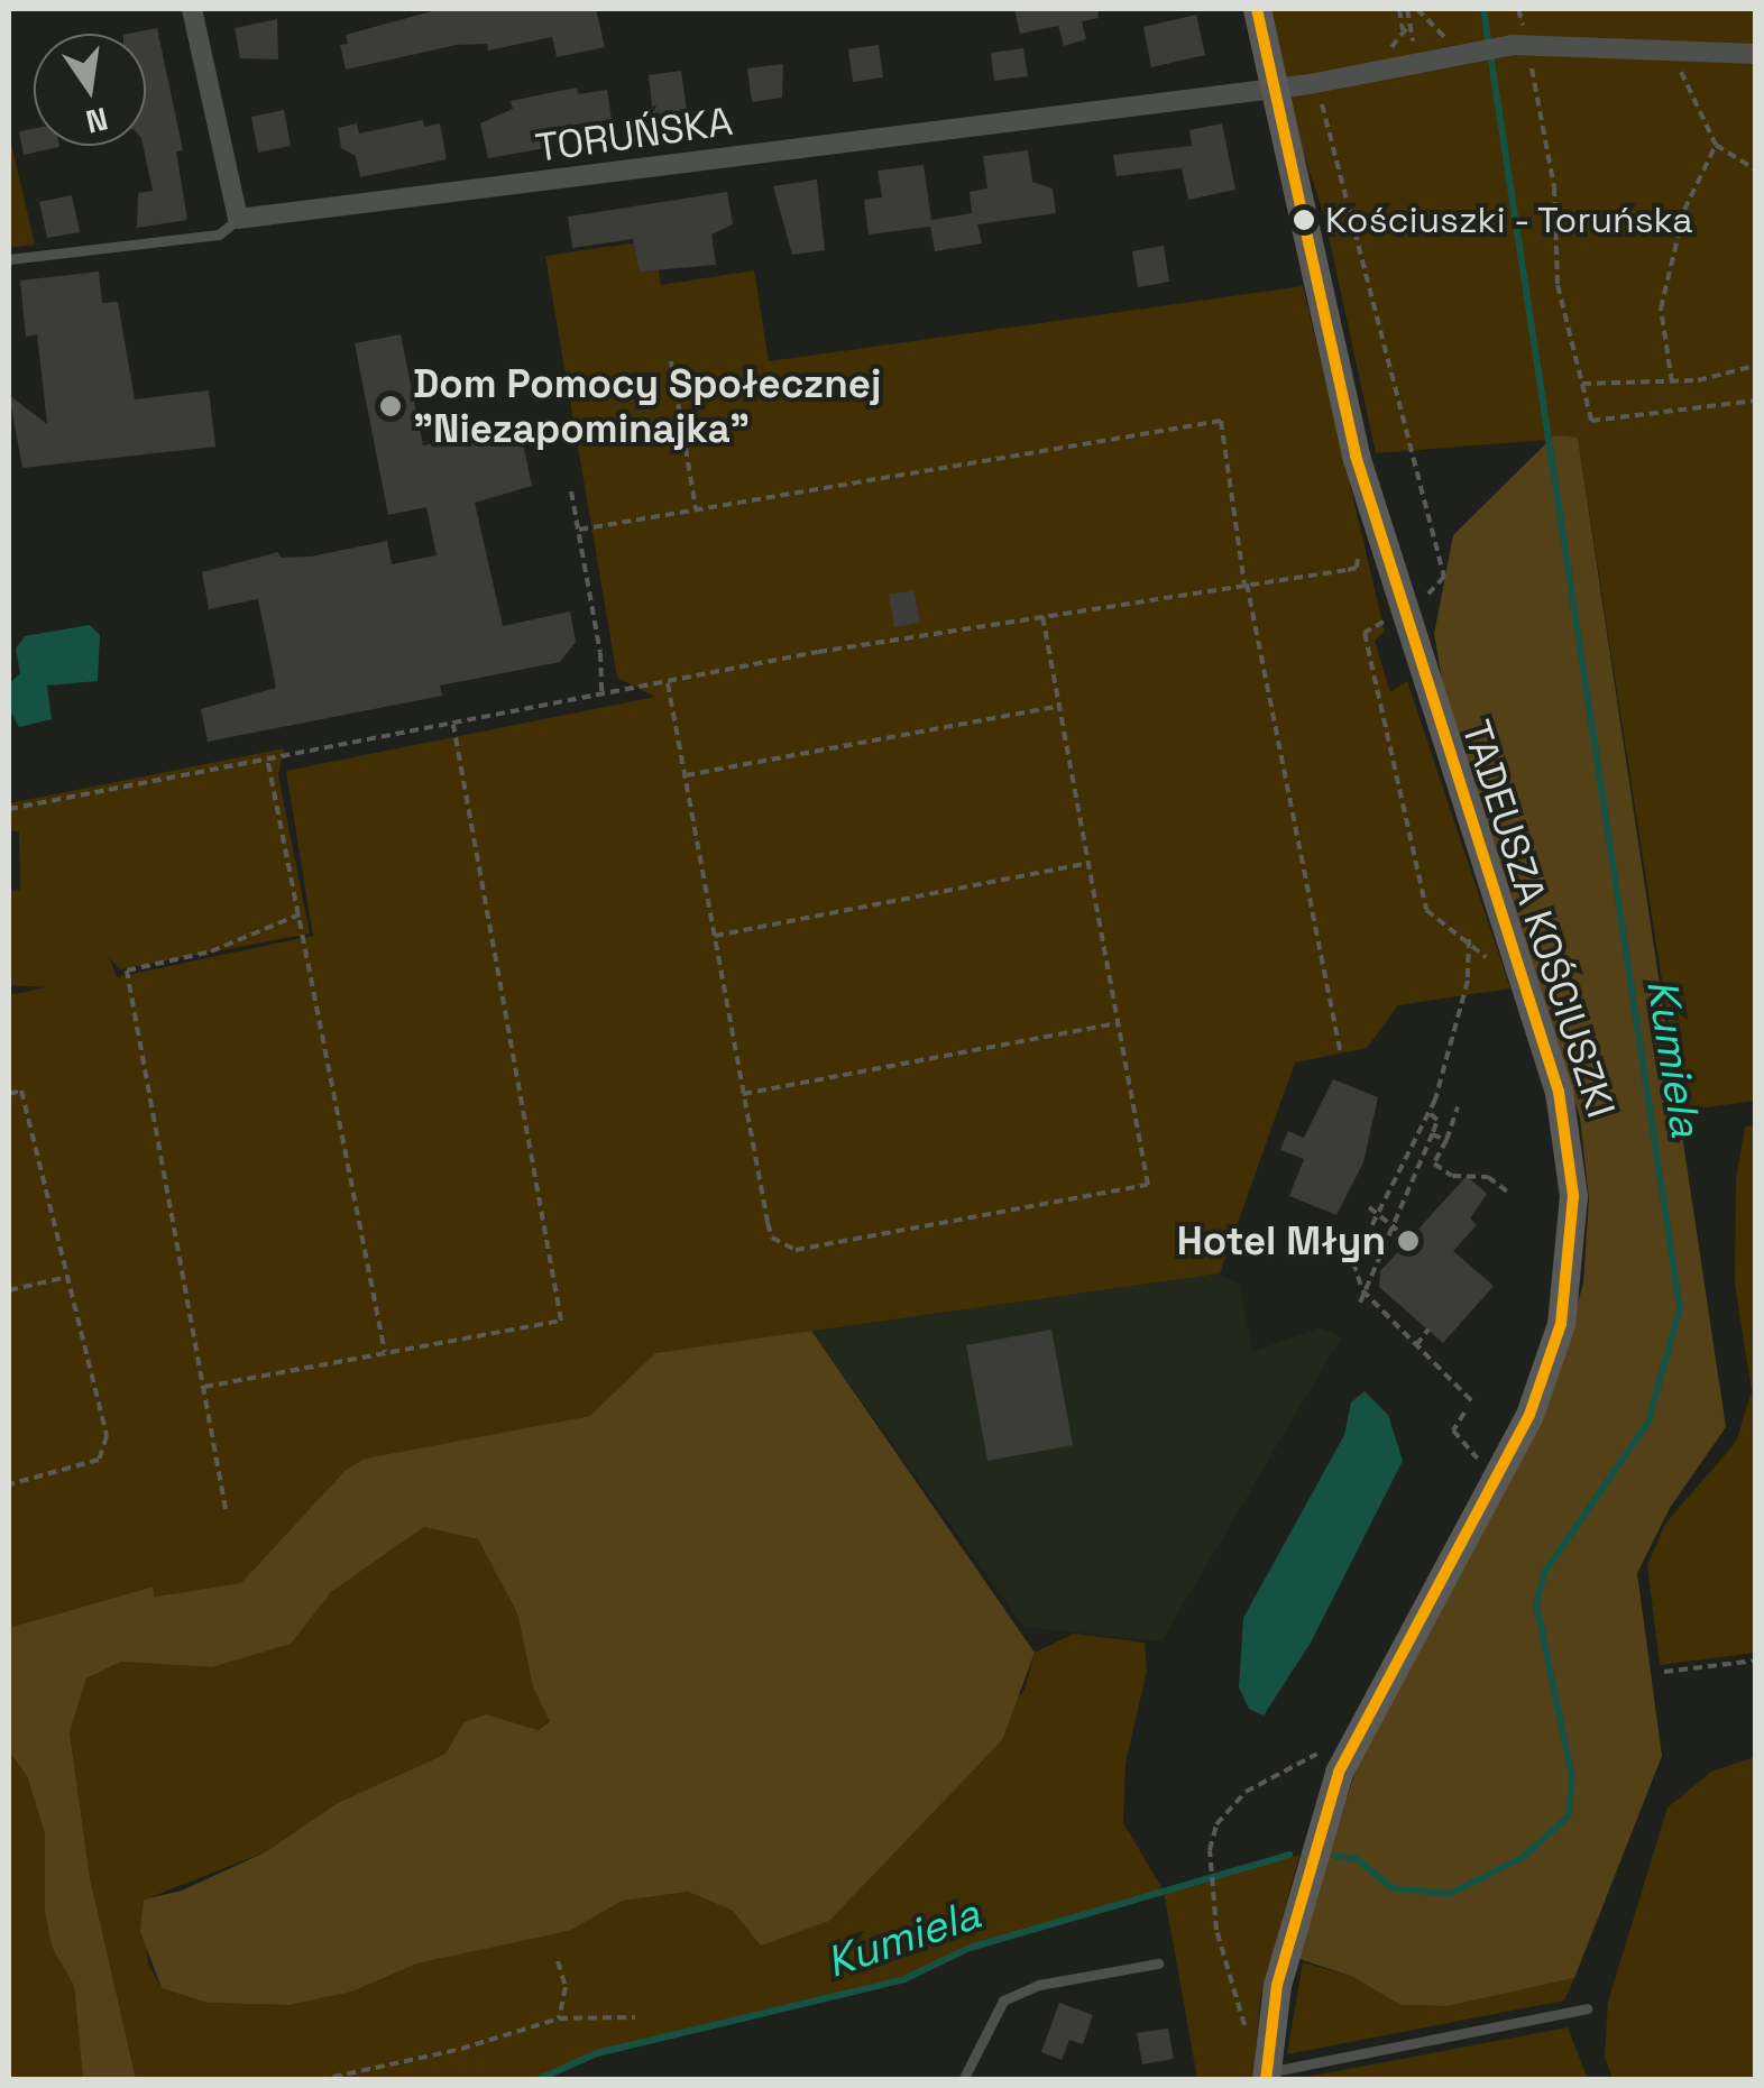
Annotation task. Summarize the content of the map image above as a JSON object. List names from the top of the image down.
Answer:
{
  "streets": {
    "street": ["TORUŃSKA", "TADEUSZA KOŚCIUSZKI"]
  },
  "crossings": [
    ["TORUŃSKA", "TADEUSZA KOŚCIUSZKI"]
  ],
  "water": ["Kumiela"],
  "places": ["Kościuszki - Toruńska", "Dom Pomocy Społecznej \"Niezapominajka\"", "Hotel Młyn"],
  "north": "bottom"
}
